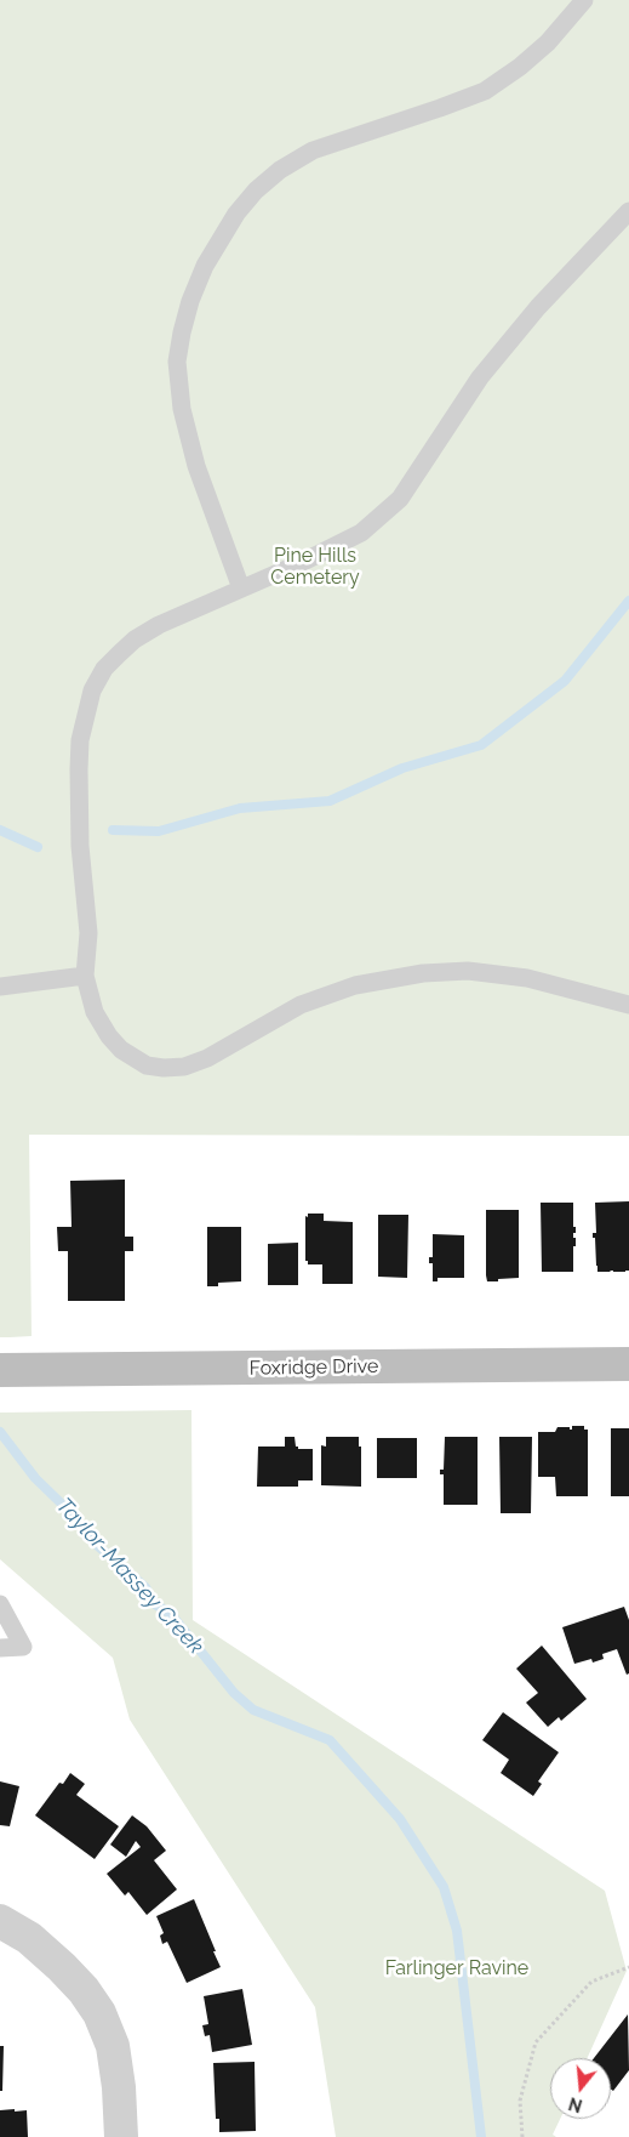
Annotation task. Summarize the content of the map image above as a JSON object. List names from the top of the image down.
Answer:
{
  "streets": {
    "street": ["Foxridge Drive"]
  },
  "water": ["Taylor-Massey Creek"],
  "parks": ["Pine Hills Cemetery", "Farlinger Ravine"],
  "north": "bottom"
}
